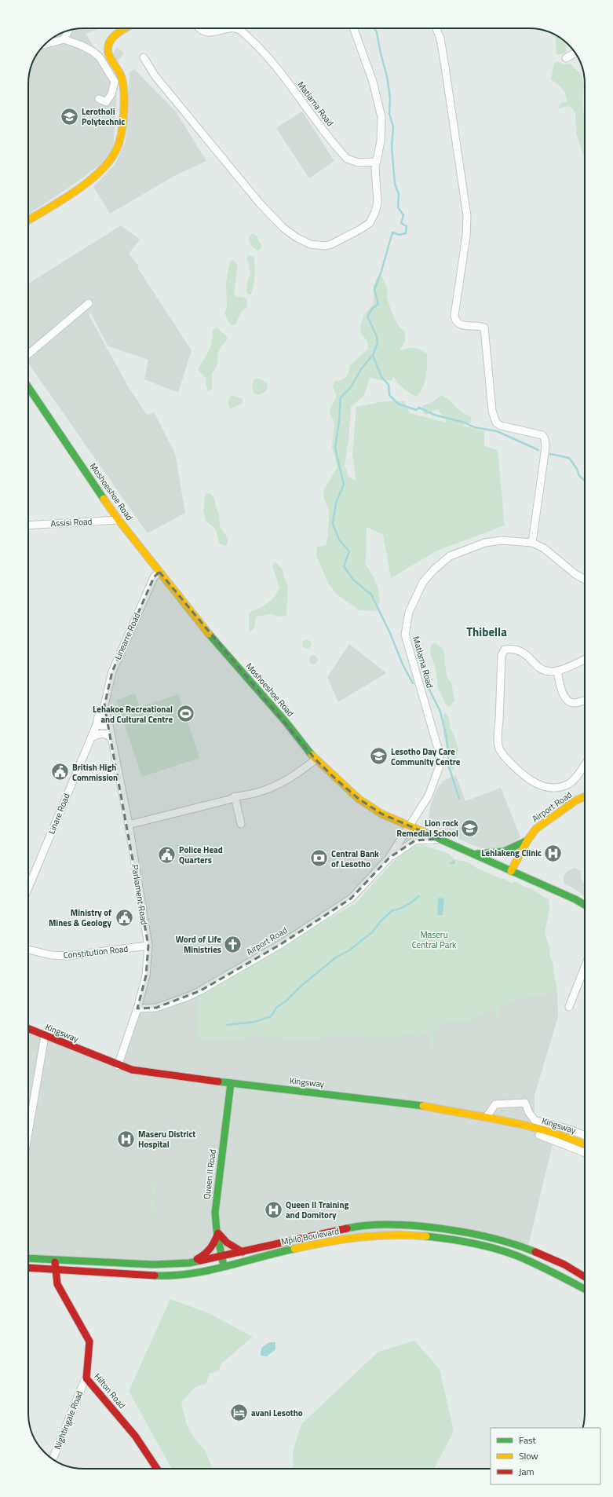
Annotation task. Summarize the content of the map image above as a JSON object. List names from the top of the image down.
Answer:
{
  "streets": {
    "main road": [
      "Moshoeshoe Road",
      "Airport Road",
      "Kingsway",
      "Queen II Road",
      "Mpilo Boulevard",
      "Hilton Road"
    ],
    "street": [
      "Matlama Road",
      "Assisi Road",
      "Linearre Road",
      "Linare Road",
      "Parliament Road",
      "Constitution Road",
      "Nightingale Road"
    ]
  },
  "crossings": [
    ["Matlama Road", "Moshoeshoe Road"],
    ["Matlama Road", "Airport Road"],
    ["Moshoeshoe Road", "Assisi Road"],
    ["Moshoeshoe Road", "Linearre Road"],
    ["Moshoeshoe Road", "Airport Road"],
    ["Linearre Road", "Linare Road"],
    ["Linearre Road", "Parliament Road"],
    ["Airport Road", "Parliament Road"],
    ["Linare Road", "Parliament Road"],
    ["Parliament Road", "Constitution Road"],
    ["Parliament Road", "Kingsway"],
    ["Kingsway", "Queen II Road"],
    ["Queen II Road", "Mpilo Boulevard"],
    ["Mpilo Boulevard", "Hilton Road"],
    ["Hilton Road", "Nightingale Road"]
  ],
  "districts": ["Thibella"],
  "parks": ["Maseru Central Park"],
  "places": {
    "school or university": ["Lerotholi Polytechnic", "Lesotho Day Care Community Centre", "Lion rock Remedial School"],
    "sports": ["Lehakoe Recreational and Cultural Centre"],
    "public building": ["British High Commission", "Police Head Quarters", "Ministry of Mines & Geology"],
    "hospital": ["Lehlakeng Clinic", "Maseru District Hospital", "Queen II Training and Domitory"],
    "bank": ["Central Bank of Lesotho"],
    "church": ["Word of Life Ministries"],
    "hotel": ["avani Lesotho"]
  },
  "legend": ["Fast", "Slow", "Jam"]
}
